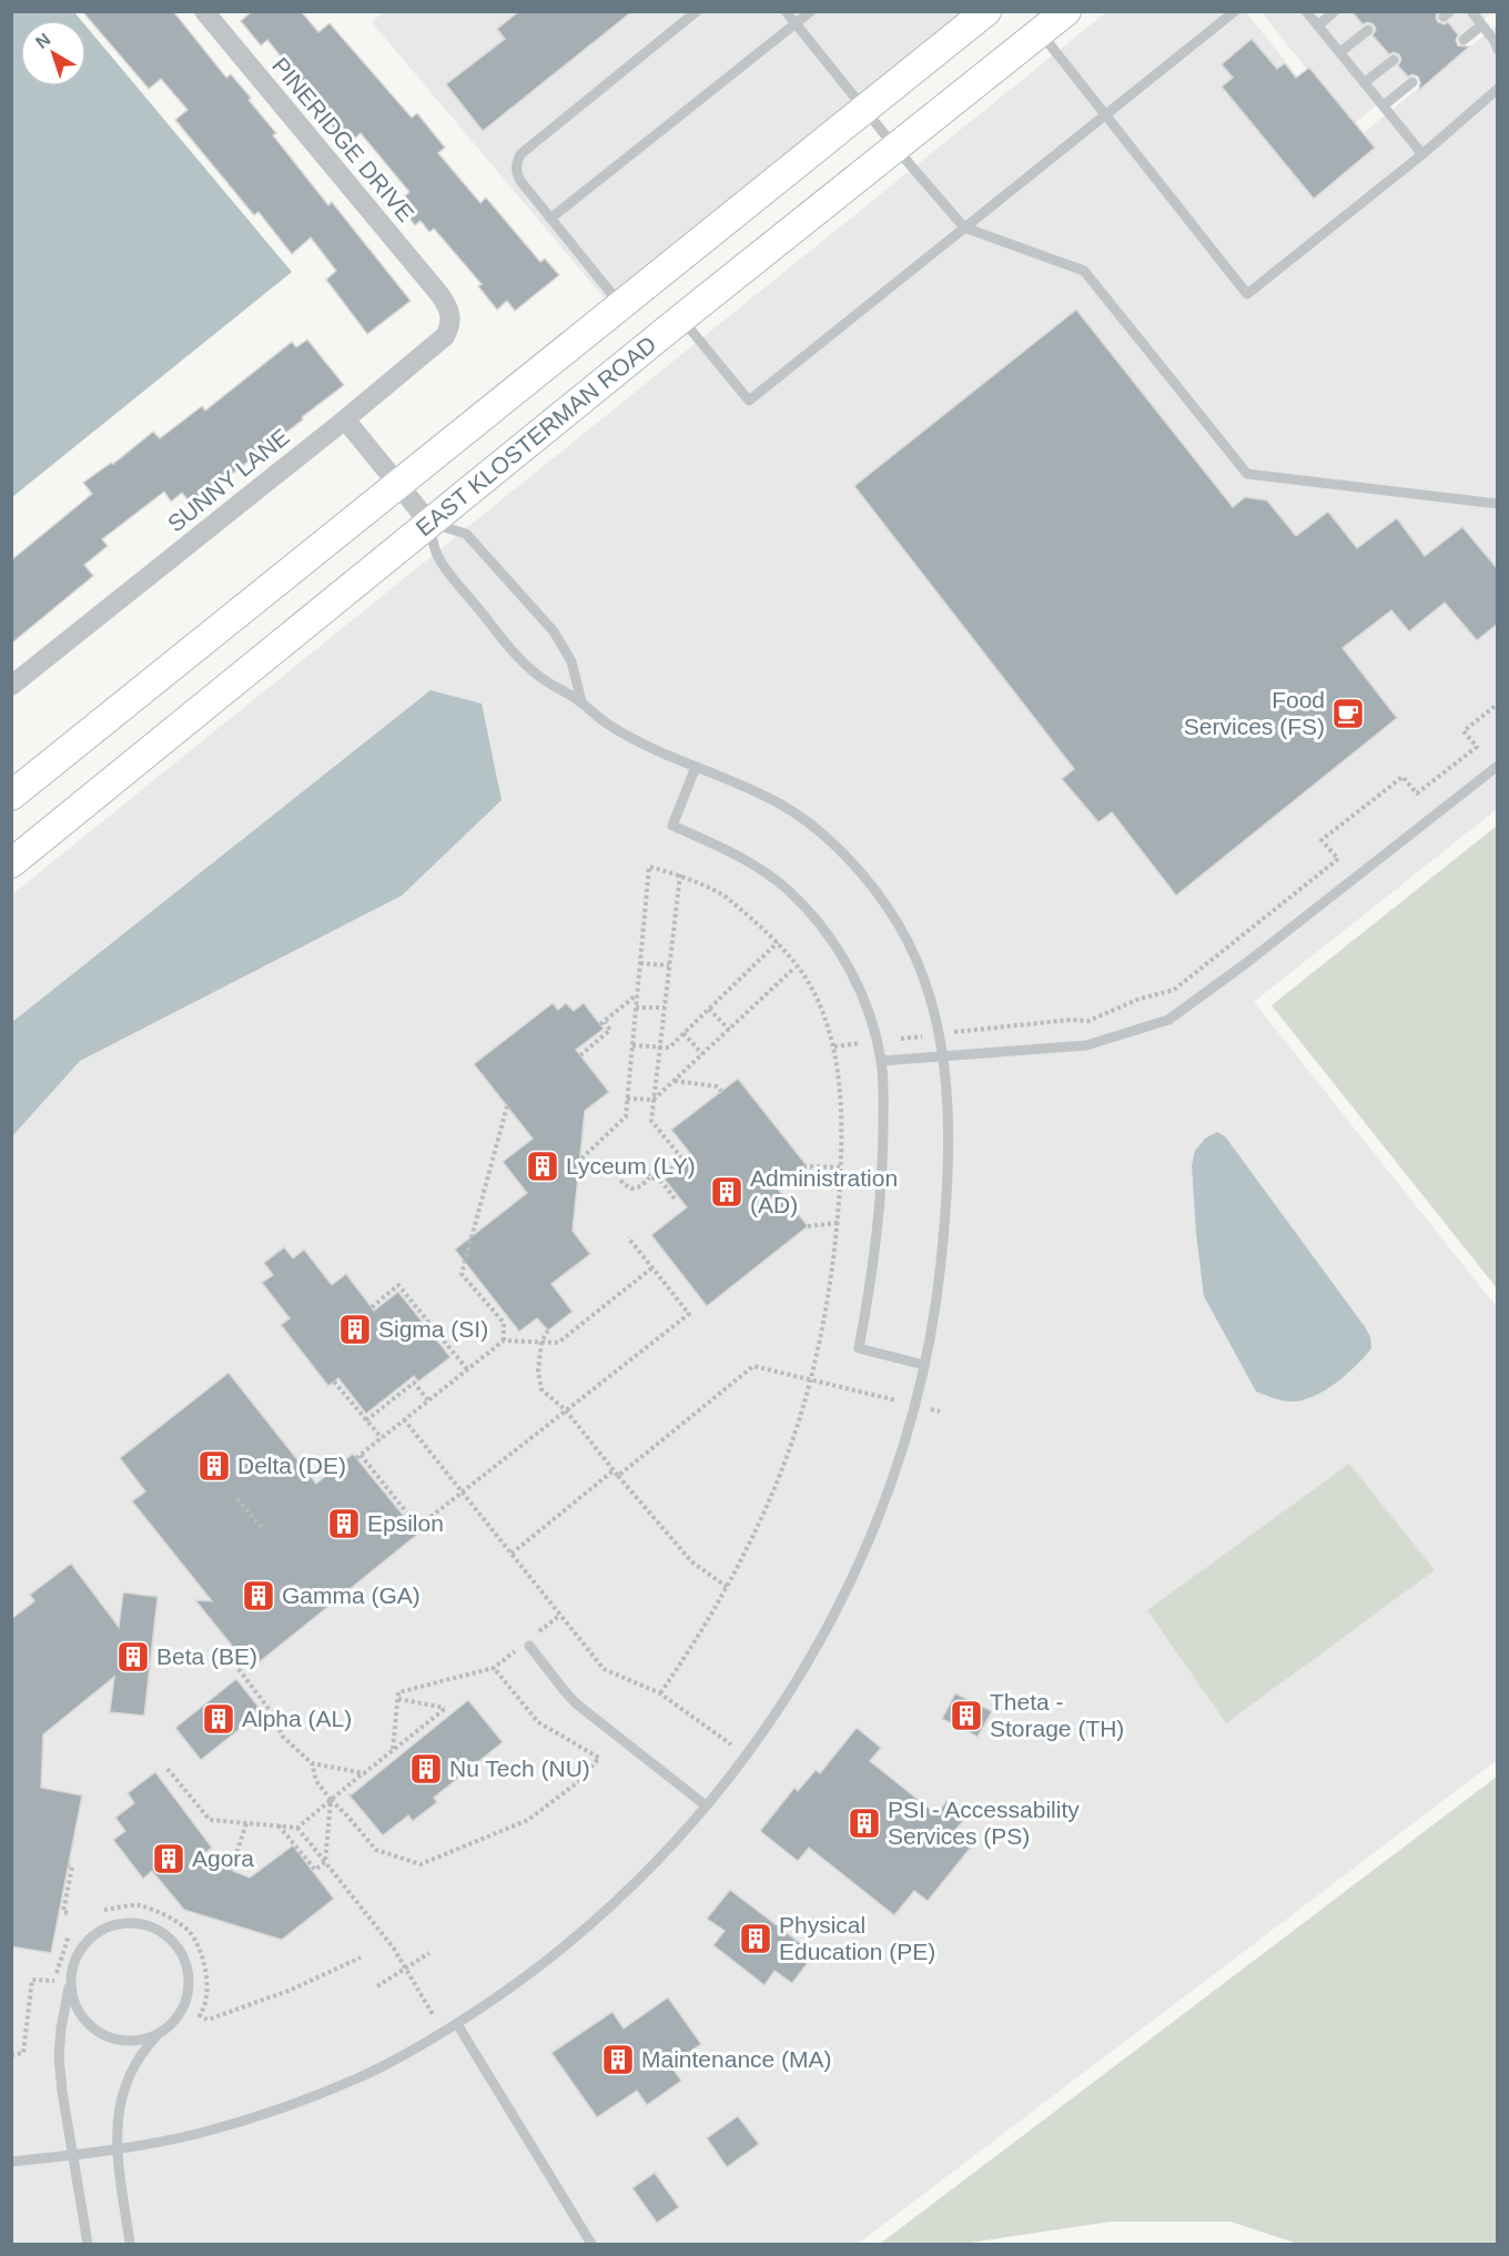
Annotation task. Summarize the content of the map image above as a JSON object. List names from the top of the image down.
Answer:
{
  "streets": {
    "main road": ["EAST KLOSTERMAN ROAD"],
    "street": ["PINERIDGE DRIVE", "SUNNY LANE"]
  },
  "crossings": [
    ["PINERIDGE DRIVE", "SUNNY LANE"]
  ],
  "places": {
    "cafe": ["Food Services (FS)"],
    "building": [
      "Lyceum (LY)",
      "Administration (AD)",
      "Sigma (SI)",
      "Delta (DE)",
      "Epsilon",
      "Gamma (GA)",
      "Beta (BE)",
      "Theta - Storage (TH)",
      "Alpha (AL)",
      "Nu Tech (NU)",
      "PSI - Accessability Services (PS)",
      "Agora",
      "Physical Education (PE)",
      "Maintenance (MA)"
    ]
  },
  "north": "top left"
}
